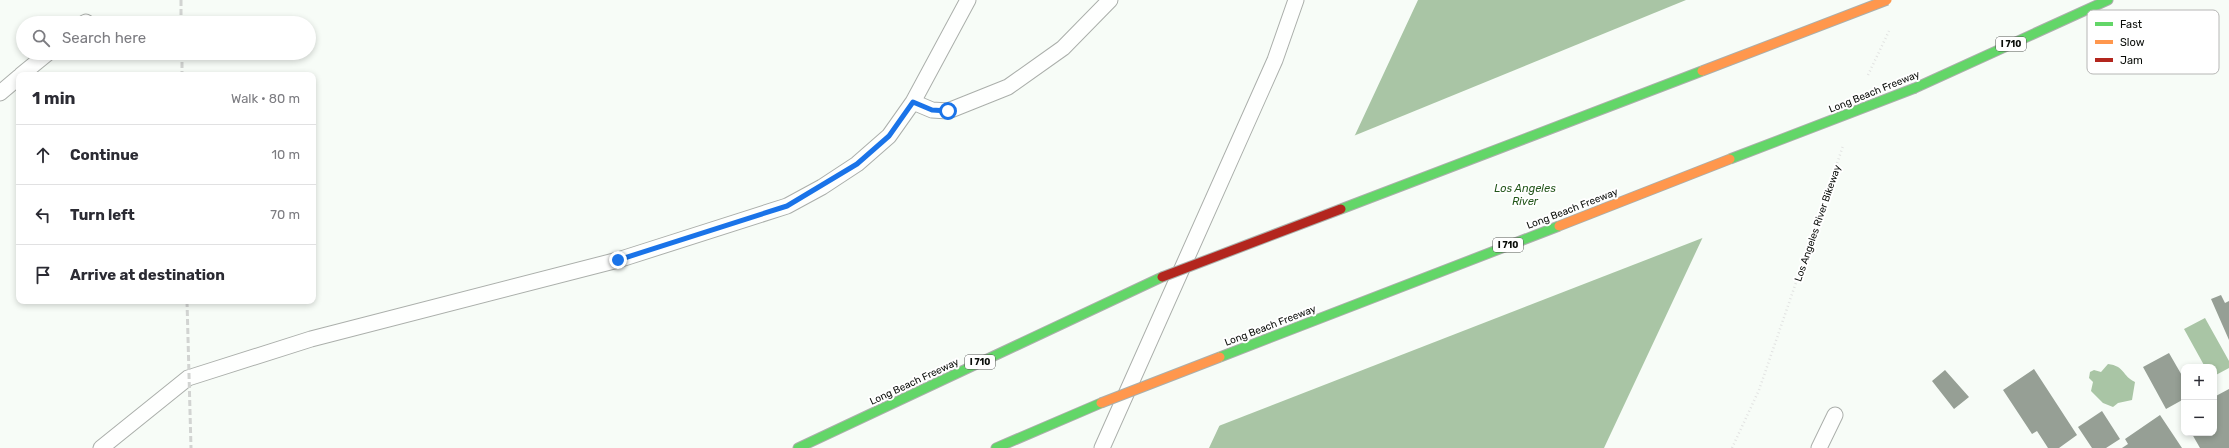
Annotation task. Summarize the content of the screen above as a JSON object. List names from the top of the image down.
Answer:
{
  "streets": {
    "highway": ["I 710", "Long Beach Freeway"],
    "path": ["Los Angeles River Bikeway"]
  },
  "water": ["Los Angeles River"],
  "legend": ["Fast", "Slow", "Jam"],
  "page": {
    "search": "Search here",
    "heading": ["1 min", "Walk · 80 m"],
    "list": [
      ["Continue", "10 m"],
      ["Turn left", "70 m"],
      "Arrive at destination"
    ],
    "map_buttons": ["+", "−"]
  }
}
